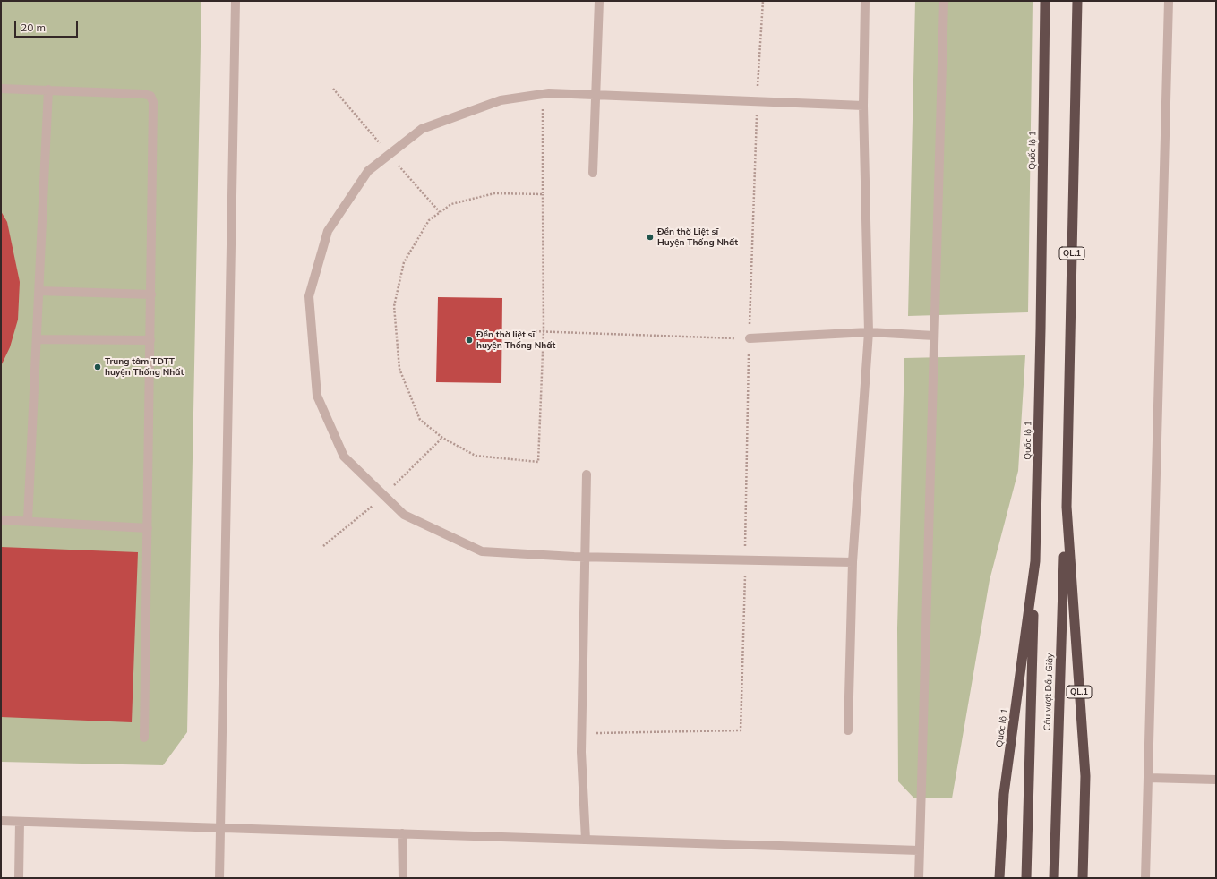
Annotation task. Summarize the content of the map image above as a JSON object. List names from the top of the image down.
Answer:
{
  "streets": {
    "highway": ["Quốc lộ 1", "QL.1", "Cầu vượt Dầu Giây"]
  },
  "crossings": [
    ["Quốc lộ 1", "Cầu vượt Dầu Giây"],
    ["QL.1", "Cầu vượt Dầu Giây"]
  ],
  "places": ["Đền thờ Liệt sĩ Huyện Thống Nhất", "Đền thờ liệt sĩ huyện Thống Nhất", "Trung tâm TDTT huyện Thống Nhất"],
  "scale_bar": "20 m"
}
